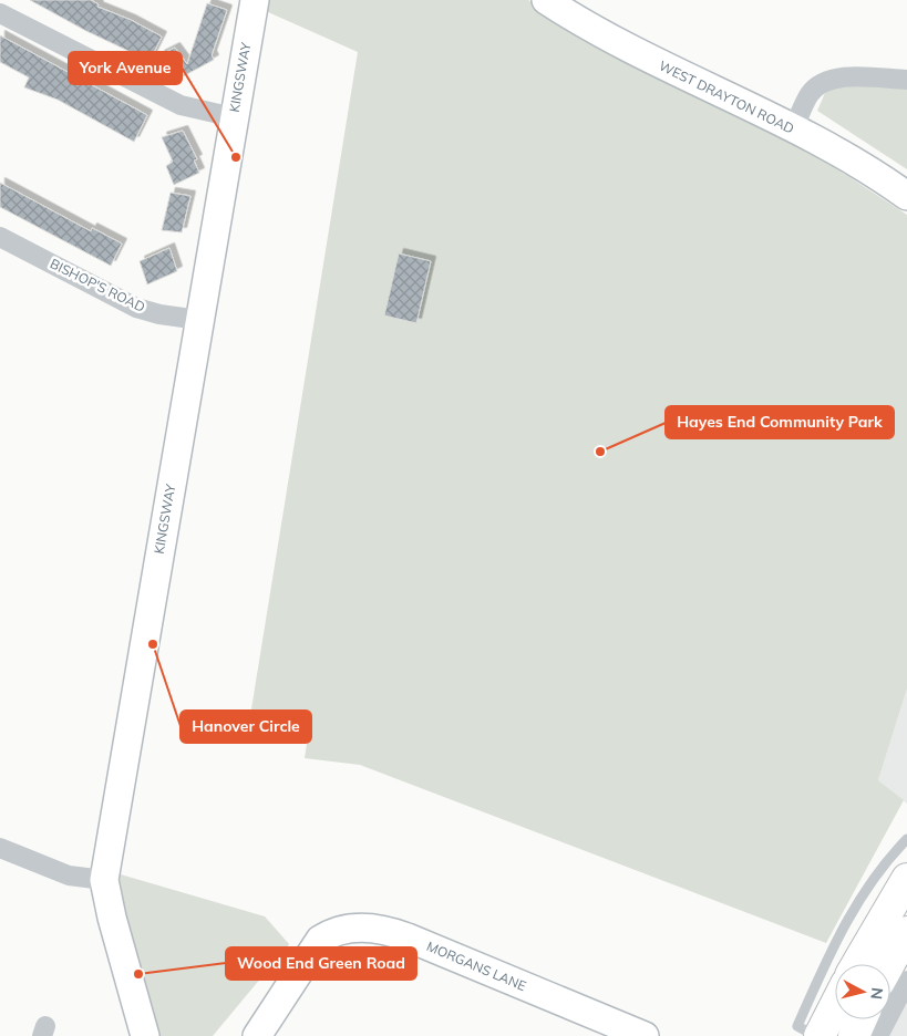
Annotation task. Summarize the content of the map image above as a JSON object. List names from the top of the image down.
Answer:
{
  "streets": {
    "street": [
      "KINGSWAY",
      "WEST DRAYTON ROAD",
      "BISHOP'S ROAD",
      "MORGANS LANE"
    ]
  },
  "crossings": [
    ["KINGSWAY", "BISHOP'S ROAD"]
  ],
  "places": [
    "York Avenue",
    "Hayes End Community Park",
    "Hanover Circle",
    "Wood End Green Road"
  ],
  "north": "right"
}
